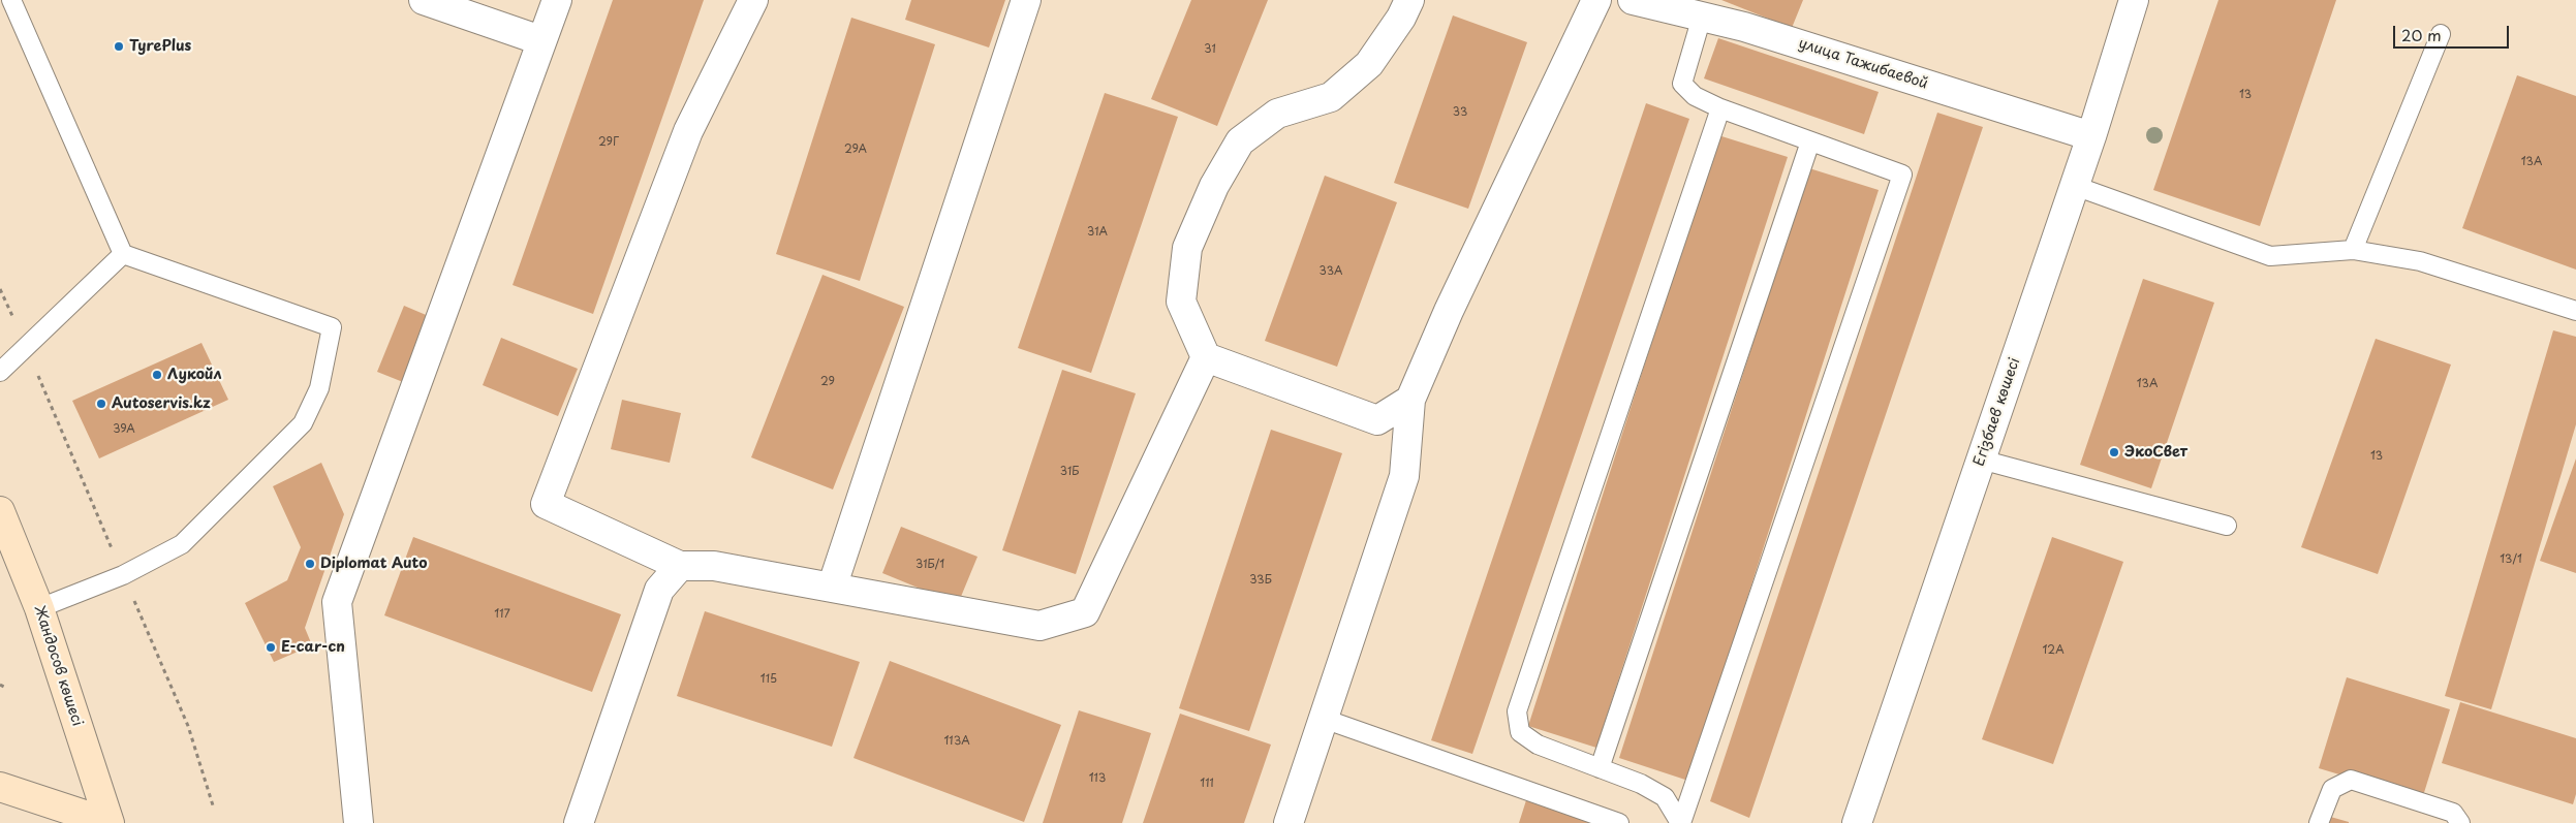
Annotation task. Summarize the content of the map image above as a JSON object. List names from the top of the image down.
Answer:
{
  "streets": {
    "main road": ["Жандосов көшесі"],
    "street": ["улица Тажибаевой", "Егізбаев көшесі"]
  },
  "crossings": [
    ["улица Тажибаевой", "Егізбаев көшесі"]
  ],
  "places": [
    "TyrePlus",
    "Лукойл",
    "Autoservis.kz",
    "ЭкоСвет",
    "Diplomat Auto",
    "E-car-cn"
  ],
  "house_numbers": [
    "31",
    "13",
    "33",
    "29Г",
    "29А",
    "13А",
    "31А",
    "33А",
    "29",
    "13А",
    "39А",
    "13",
    "31Б",
    "13/1",
    "31Б/1",
    "33Б",
    "117",
    "12А",
    "115",
    "113А",
    "113",
    "111"
  ],
  "scale_bar": "20 m"
}
